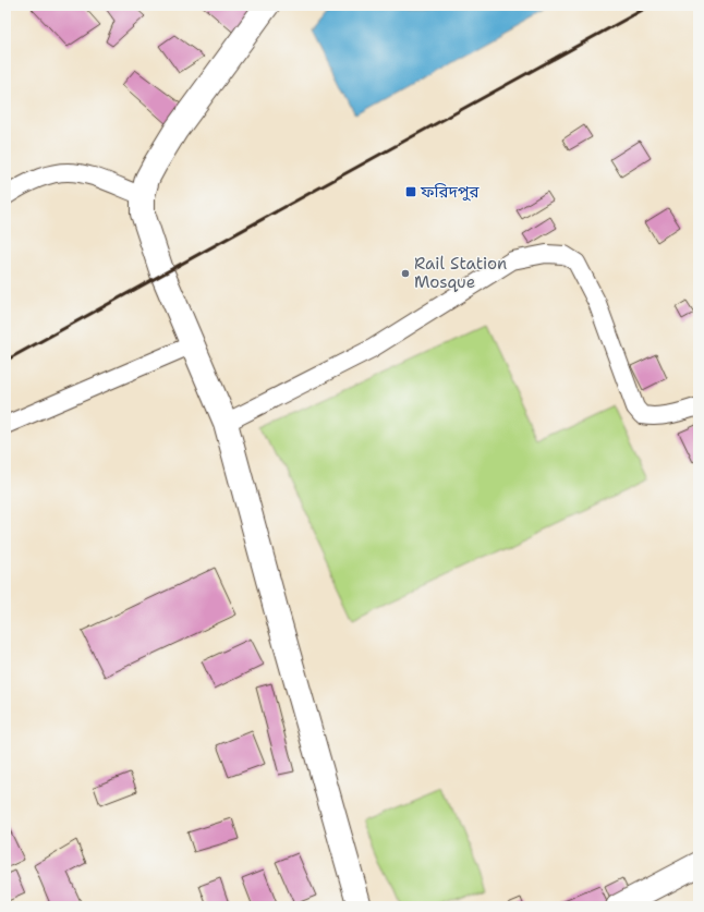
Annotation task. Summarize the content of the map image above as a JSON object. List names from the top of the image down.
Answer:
{
  "places": {
    "transit": ["ফরিদপুর"],
    "other": ["Rail Station Mosque"]
  }
}
